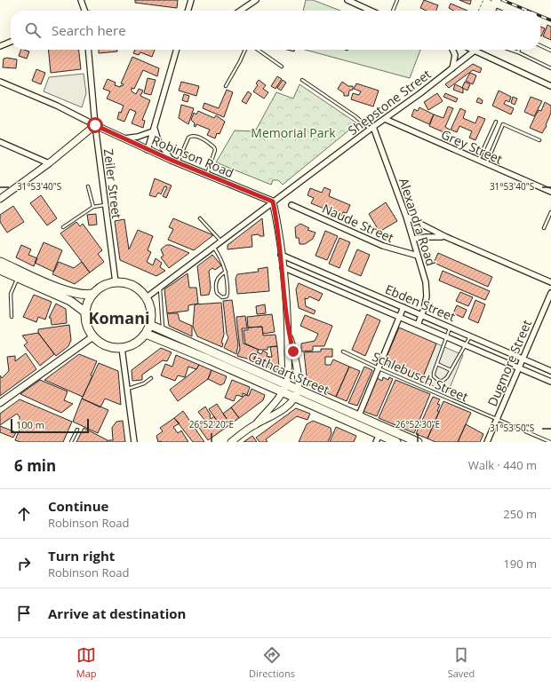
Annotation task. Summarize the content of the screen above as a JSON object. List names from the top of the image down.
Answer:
{
  "streets": {
    "highway": ["Cathcart Street"],
    "street": [
      "Shepstone Street",
      "Grey Street",
      "Robinson Road",
      "Zeiler Street",
      "Alexandra Road",
      "Naude Street",
      "Ebden Street",
      "Dugmore Street"
    ],
    "lane": ["Schlebusch Street"]
  },
  "crossings": [
    ["Shepstone Street", "Grey Street"],
    ["Shepstone Street", "Robinson Road"],
    ["Shepstone Street", "Zeiler Street"],
    ["Shepstone Street", "Alexandra Road"],
    ["Shepstone Street", "Cathcart Street"],
    ["Robinson Road", "Zeiler Street"],
    ["Zeiler Street", "Cathcart Street"],
    ["Alexandra Road", "Naude Street"],
    ["Alexandra Road", "Ebden Street"],
    ["Ebden Street", "Dugmore Street"],
    ["Dugmore Street", "Schlebusch Street"]
  ],
  "districts": ["Komani"],
  "parks": ["Memorial Park"],
  "scale_bar": "100 m",
  "page": {
    "search": "Search here",
    "scale": "100 m",
    "heading": ["6 min", "Walk · 440 m"],
    "list": [
      ["Continue", "Robinson Road", "250 m"],
      ["Turn right", "Robinson Road", "190 m"],
      "Arrive at destination"
    ],
    "nav": ["Map", "Directions", "Saved"]
  },
  "coordinates": [
    "31°53'40\"S",
    "26°52'20\"E",
    "26°52'30\"E",
    "31°53'50\"S"
  ]
}
